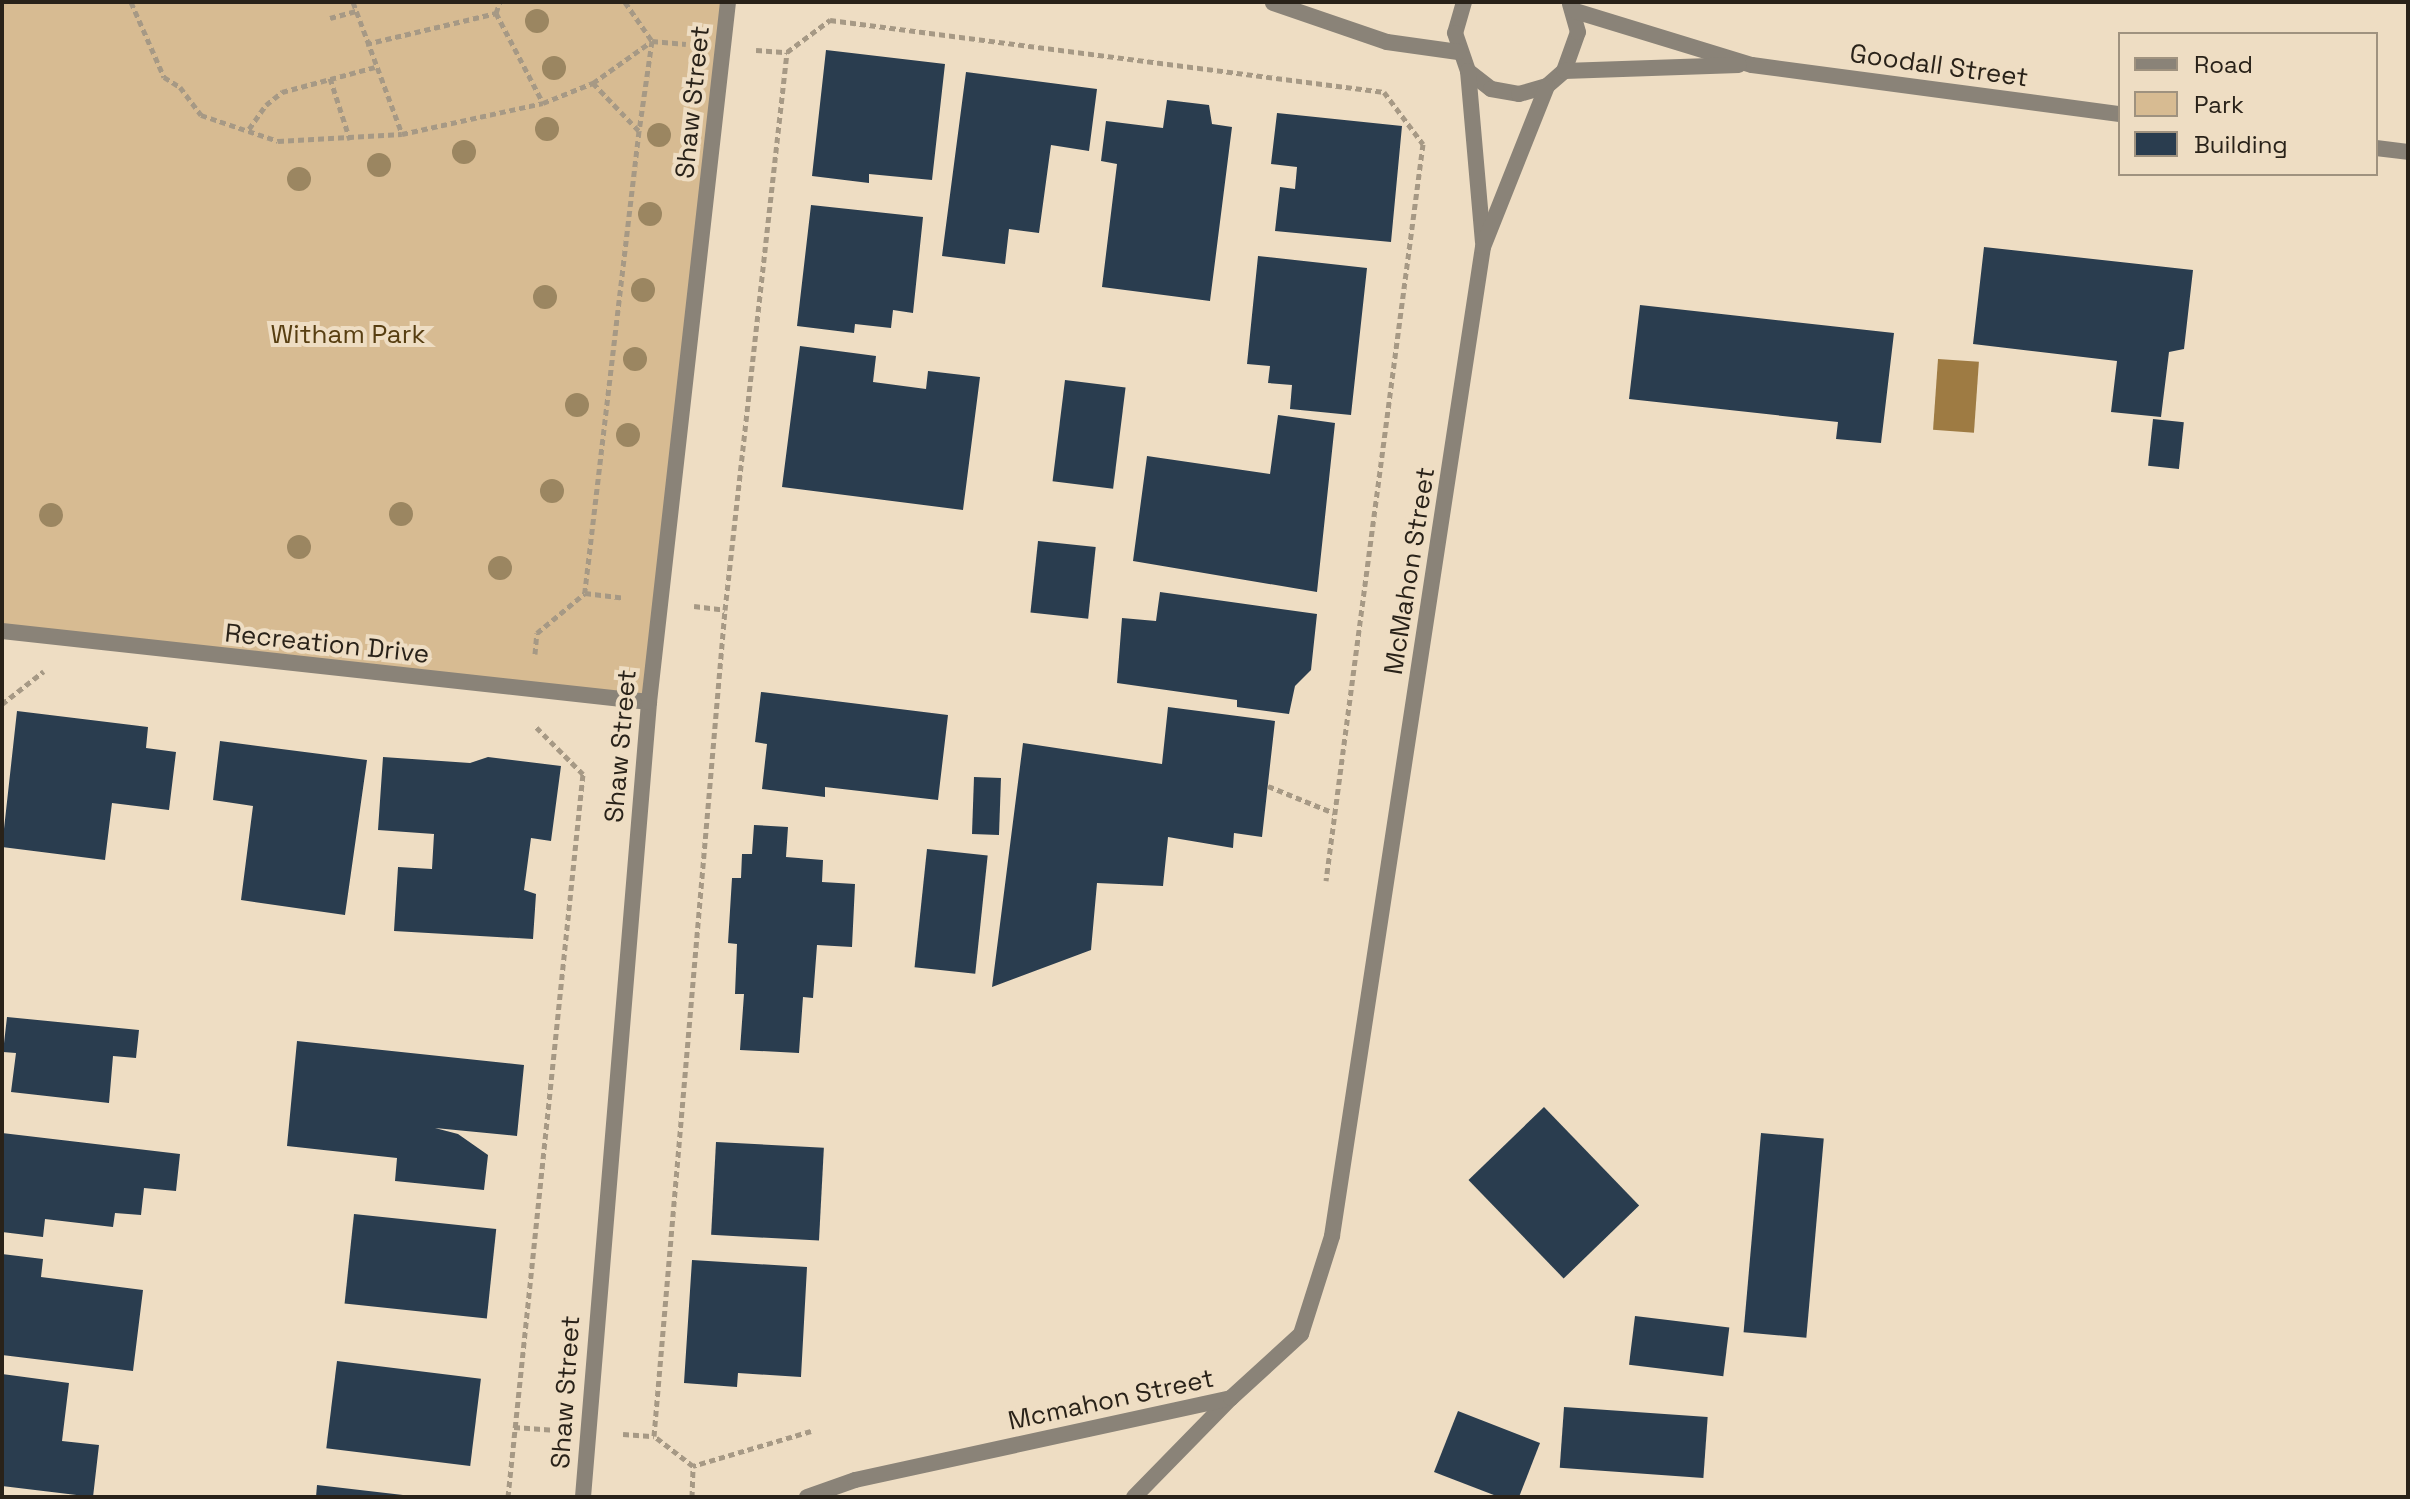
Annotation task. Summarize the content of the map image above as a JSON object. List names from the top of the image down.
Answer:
{
  "streets": {
    "street": [
      "Goodall Street",
      "Shaw Street",
      "McMahon Street",
      "Recreation Drive",
      "Mcmahon Street"
    ]
  },
  "crossings": [
    ["Shaw Street", "Recreation Drive"],
    ["McMahon Street", "Mcmahon Street"]
  ],
  "parks": ["Witham Park"],
  "legend": ["Road", "Park", "Building"]
}
